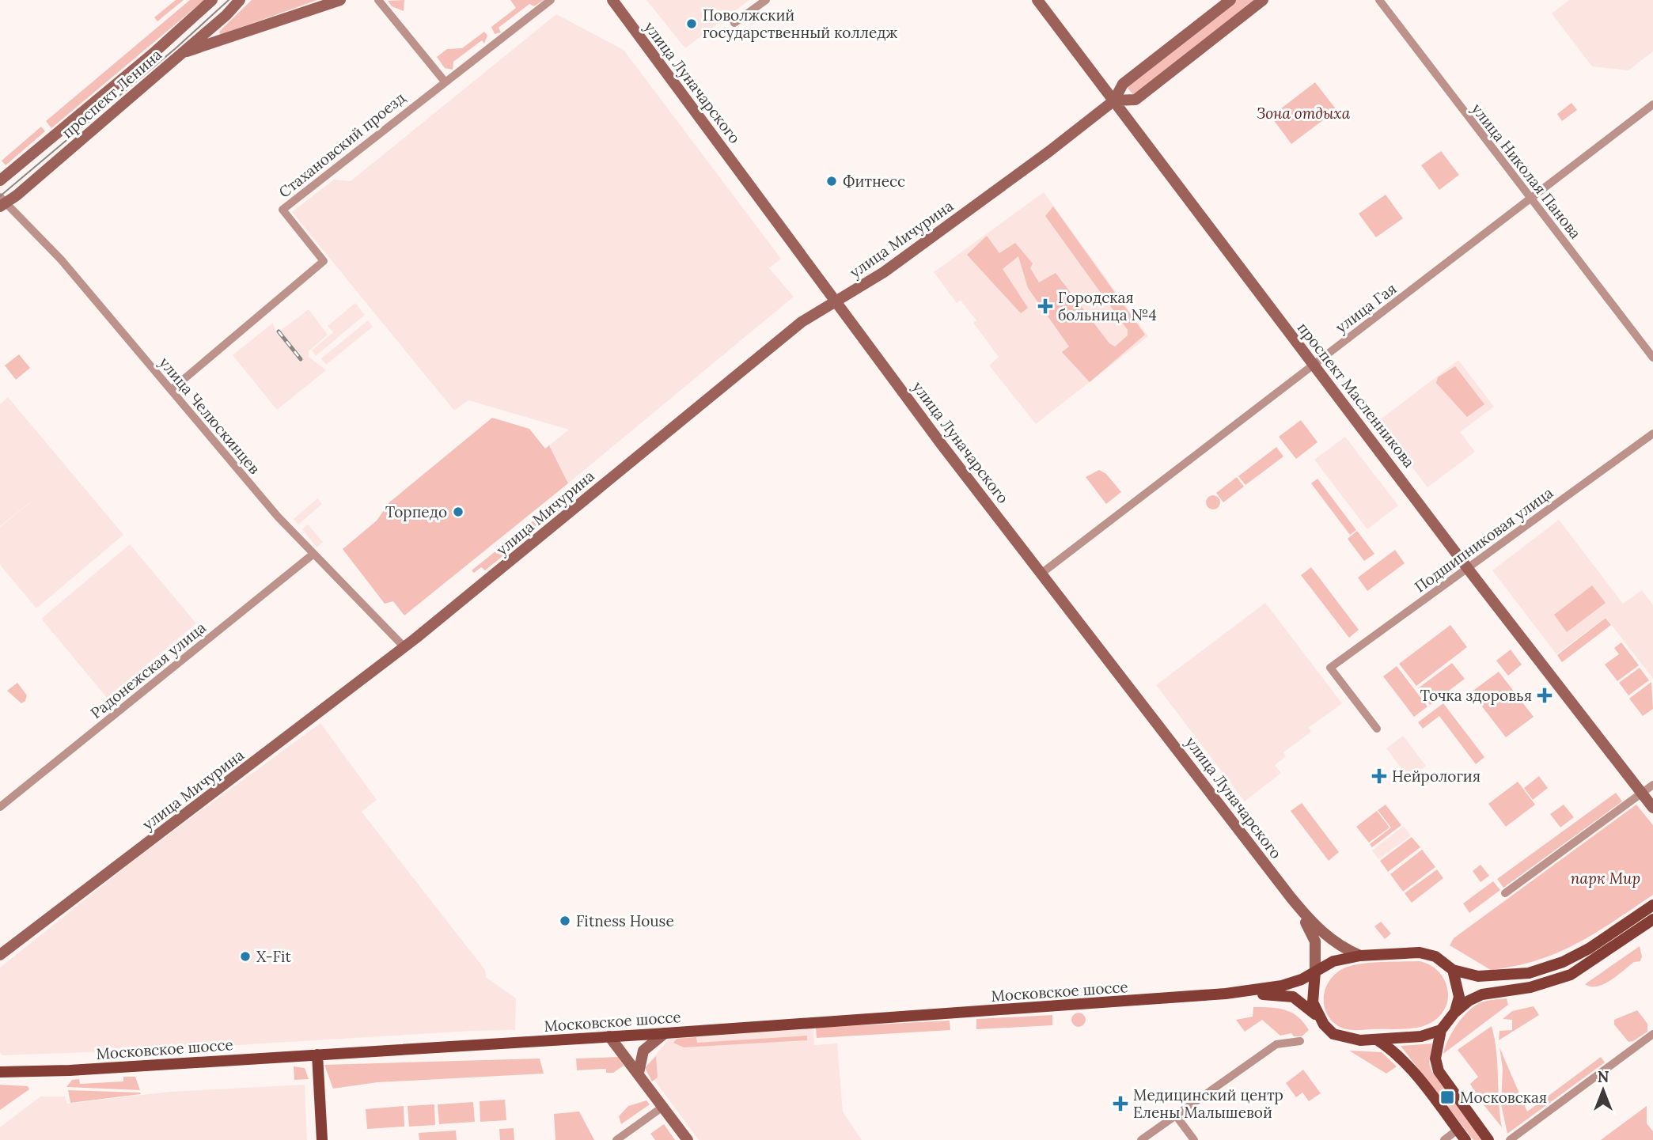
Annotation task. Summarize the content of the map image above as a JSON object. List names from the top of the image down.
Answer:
{
  "streets": {
    "main road": [
      "улица Луначарского",
      "проспект Ленина",
      "улица Мичурина",
      "проспект Масленникова",
      "Московское шоссе"
    ],
    "street": [
      "Стахановский проезд",
      "улица Николая Панова",
      "улица Гая",
      "улица Челюскинцев",
      "Подшипниковая улица",
      "Радонежская улица"
    ]
  },
  "crossings": [
    ["улица Луначарского", "улица Мичурина"],
    ["улица Луначарского", "улица Гая"],
    ["улица Луначарского", "Московское шоссе"],
    ["проспект Ленина", "улица Челюскинцев"],
    ["Стахановский проезд", "улица Челюскинцев"],
    ["улица Николая Панова", "улица Гая"],
    ["улица Мичурина", "проспект Масленникова"],
    ["улица Мичурина", "улица Челюскинцев"],
    ["улица Гая", "проспект Масленникова"],
    ["проспект Масленникова", "Подшипниковая улица"],
    ["улица Челюскинцев", "Радонежская улица"]
  ],
  "parks": ["Зона отдыха", "парк Мир"],
  "places": {
    "other": [
      "Поволжский государственный колледж",
      "Фитнесс",
      "Торпедо",
      "Fitness House",
      "X-Fit"
    ],
    "health": [
      "Городская больница №4",
      "Точка здоровья",
      "Нейрология",
      "Медицинский центр Елены Малышевой"
    ],
    "transit": ["Московская"]
  },
  "north": "top"
}
